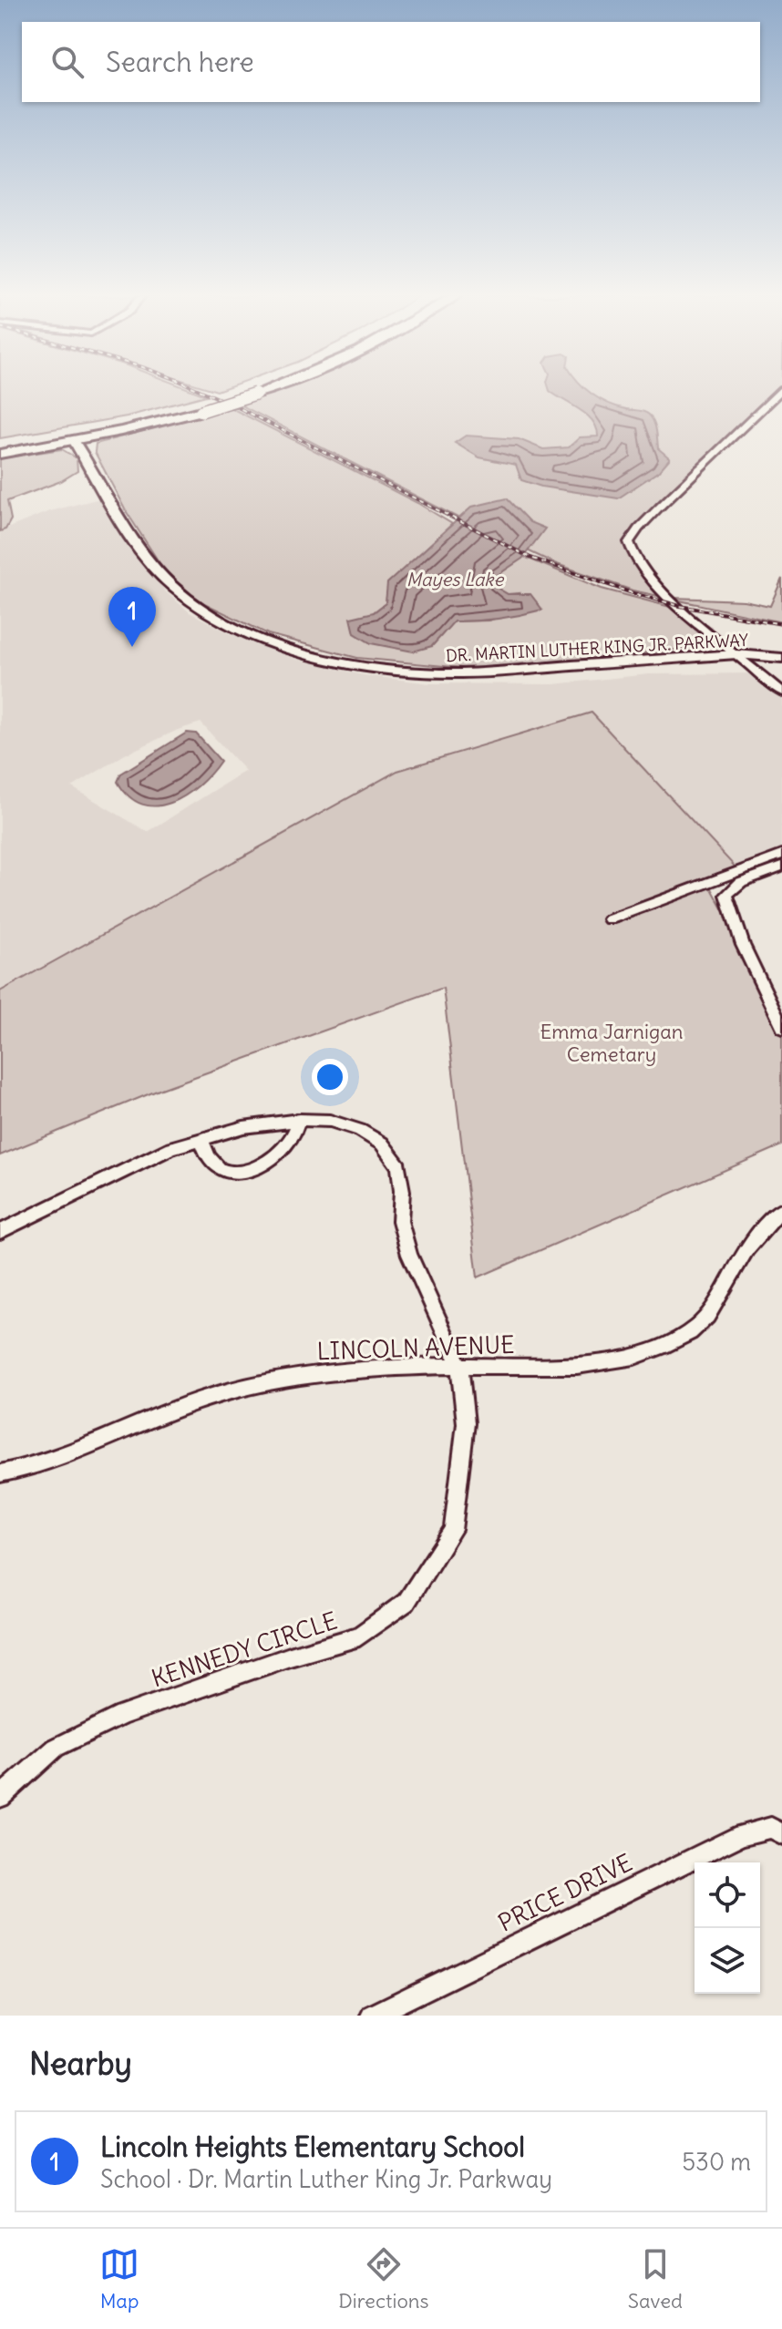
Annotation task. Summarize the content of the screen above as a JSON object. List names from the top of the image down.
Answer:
{
  "streets": {
    "main road": ["DR. MARTIN LUTHER KING JR. PARKWAY"],
    "street": ["LINCOLN AVENUE", "KENNEDY CIRCLE", "PRICE DRIVE"]
  },
  "crossings": [
    ["LINCOLN AVENUE", "KENNEDY CIRCLE"]
  ],
  "water": ["Mayes Lake"],
  "parks": ["Emma Jarnigan Cemetary"],
  "page": {
    "search": "Search here",
    "pins": "1",
    "heading": "Nearby",
    "list": [
      {
        "mark": "1",
        "name": "Lincoln Heights Elementary School",
        "note": "School · Dr. Martin Luther King Jr. Parkway",
        "value": "530 m"
      }
    ],
    "nav": ["Map", "Directions", "Saved"]
  }
}
